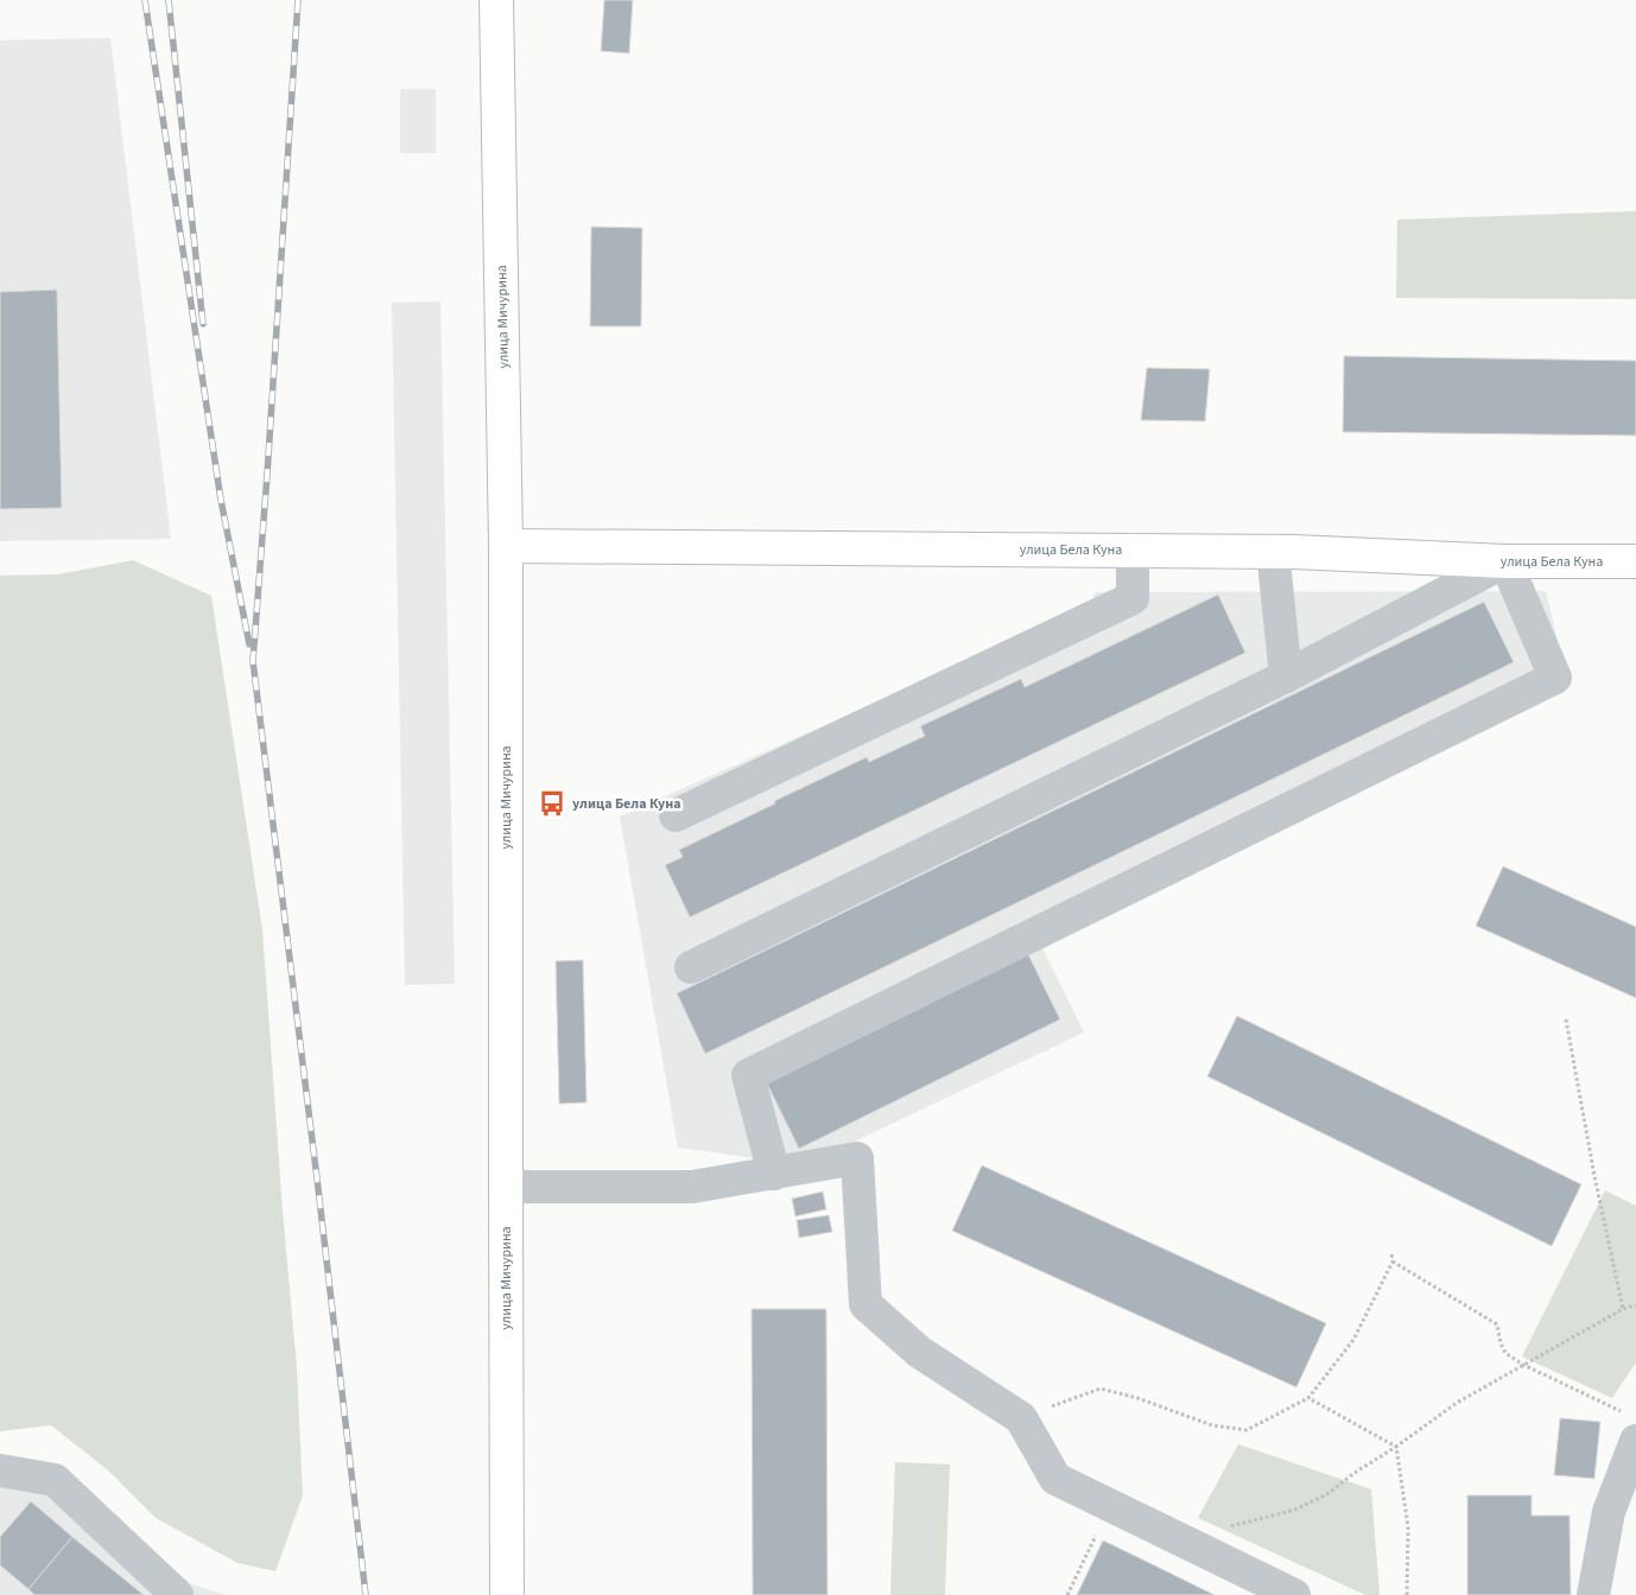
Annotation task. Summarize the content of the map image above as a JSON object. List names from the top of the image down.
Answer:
{
  "streets": {
    "main road": ["улица Мичурина", "улица Бела Куна"]
  },
  "crossings": [
    ["улица Мичурина", "улица Бела Куна"]
  ],
  "places": {
    "bus stop": ["улица Бела Куна"]
  }
}
